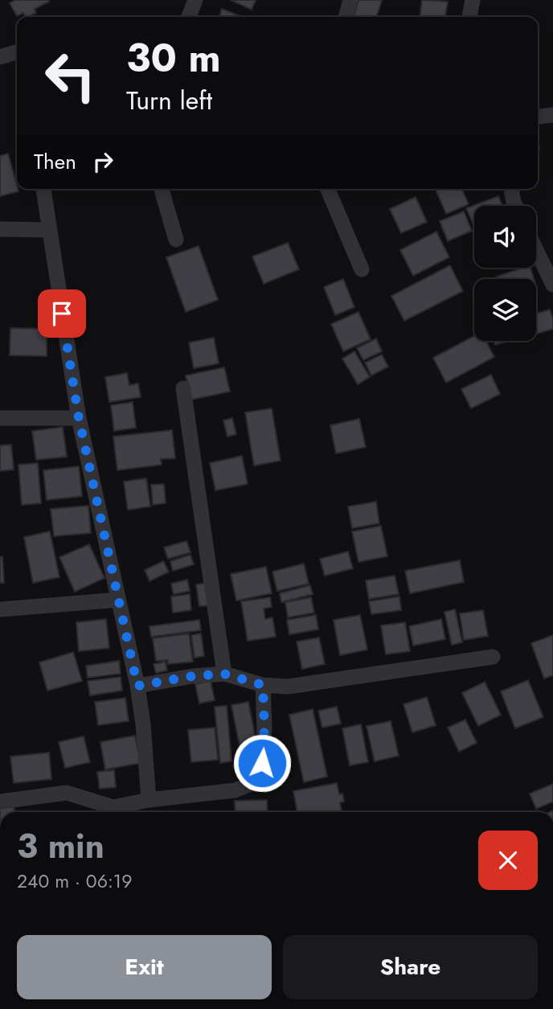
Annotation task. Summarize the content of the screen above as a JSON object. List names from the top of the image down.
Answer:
{
  "page": {
    "turn": ["30 m", "Turn left"],
    "then": "Then",
    "heading": ["3 min", "240 m · 06:19"],
    "buttons": ["Exit", "Share"]
  }
}
